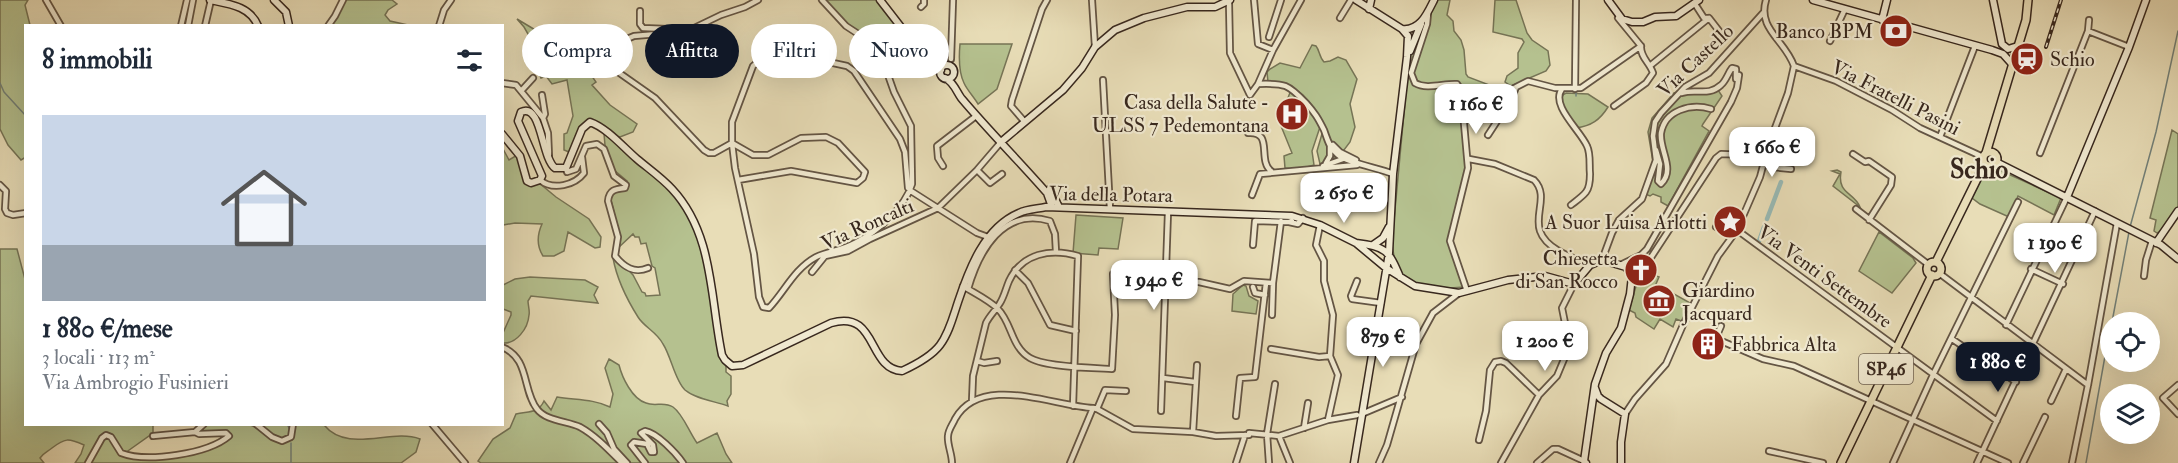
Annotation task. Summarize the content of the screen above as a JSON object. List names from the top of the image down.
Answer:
{
  "streets": {
    "main road": ["SP46"],
    "street": [
      "Via Castello",
      "Via Fratelli Pasini",
      "Via della Potara",
      "Via Roncalti",
      "Via Venti Settembre"
    ]
  },
  "crossings": [
    ["Via Venti Settembre", "SP46"]
  ],
  "districts": ["Schio"],
  "places": {
    "bank": ["Banco BPM"],
    "station": ["Schio"],
    "hospital": ["Casa della Salute - ULSS 7 Pedemontana"],
    "place": ["A Suor Luisa Arlotti"],
    "church": ["Chiesetta di San Rocco"],
    "museum": ["Giardino Jacquard"],
    "building": ["Fabbrica Alta"]
  },
  "page": {
    "chip": [
      "Compra",
      "Affitta",
      "Filtri",
      "Nuovo"
    ],
    "heading": "8 immobili",
    "price": [
      "1 160 €",
      "1 660 €",
      "2 650 €",
      "1 190 €",
      "1 940 €",
      "879 €",
      "1 200 €",
      "1 880 €"
    ],
    "list": [
      {
        "name": "1 880 €/mese",
        "note": "3 locali · 113 m² · Via Ambrogio Fusinieri"
      }
    ]
  }
}
